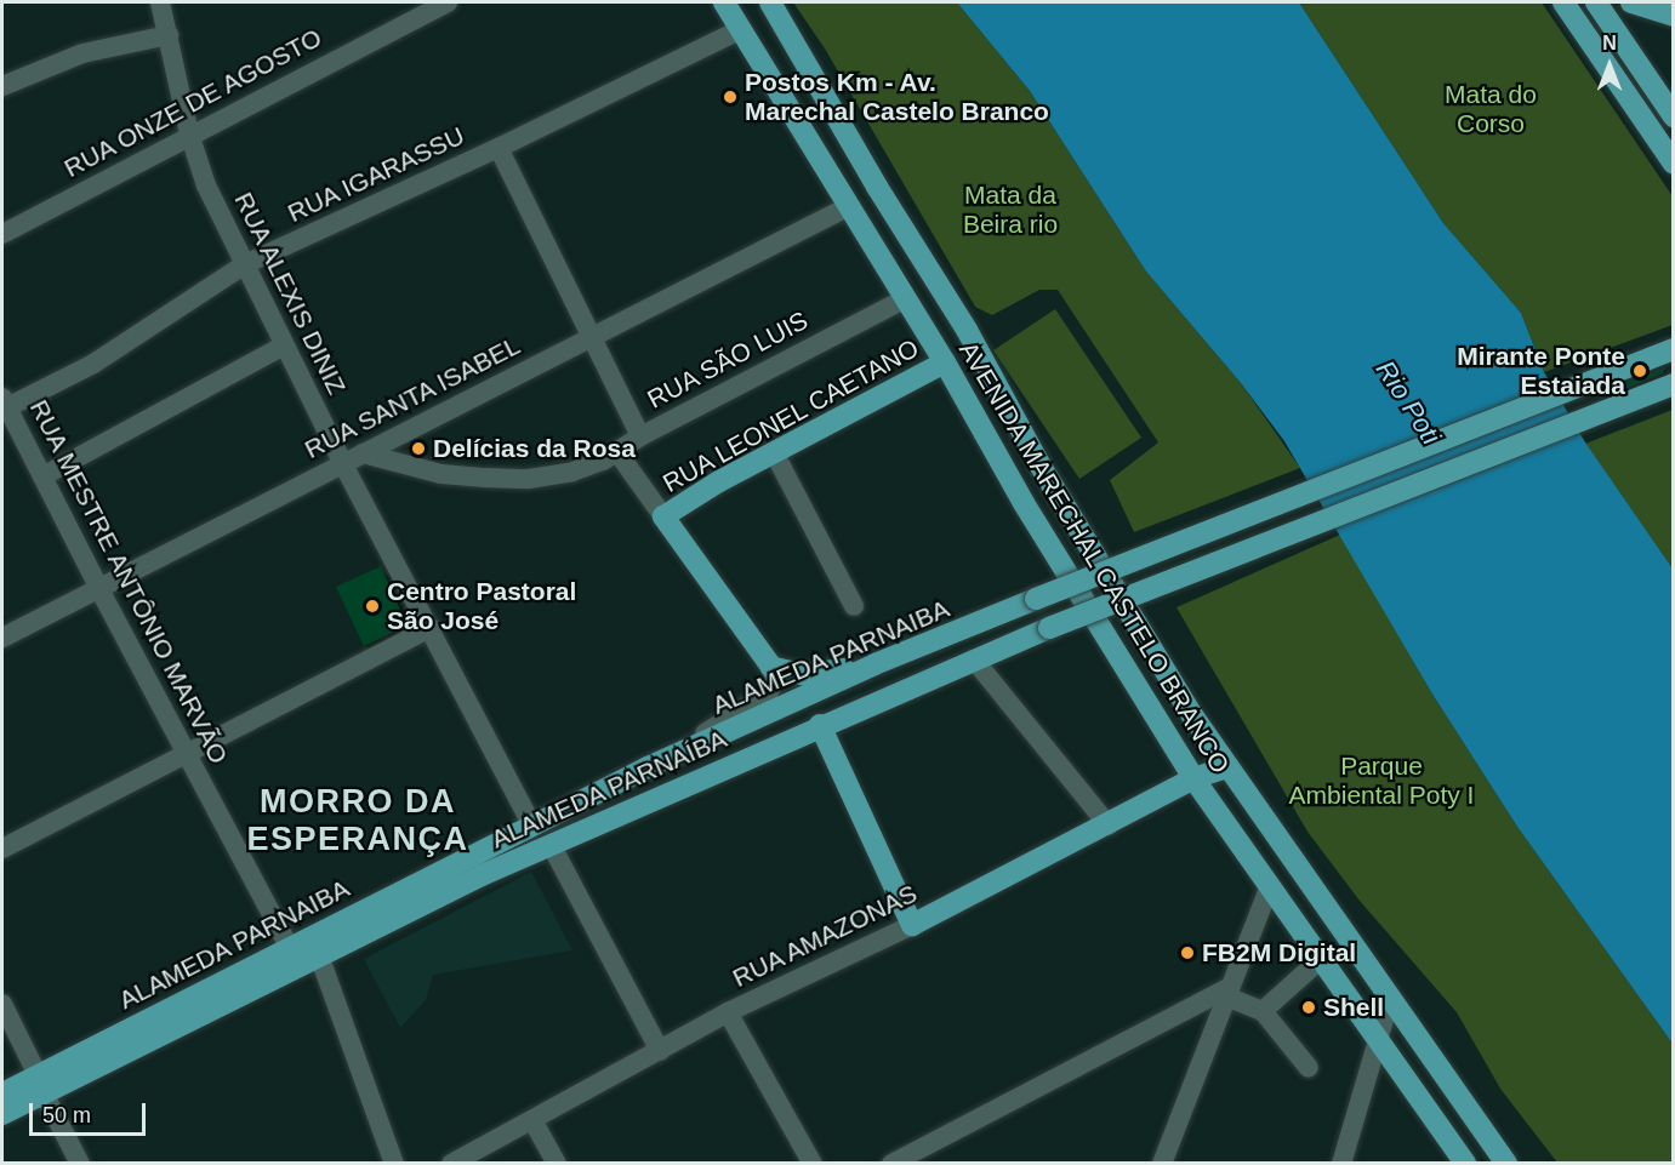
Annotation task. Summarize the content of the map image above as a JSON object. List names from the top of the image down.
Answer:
{
  "streets": {
    "main road": [
      "RUA LEONEL CAETANO",
      "AVENIDA MARECHAL CASTELO BRANCO",
      "ALAMEDA PARNAIBA",
      "ALAMEDA PARNAÍBA",
      "RUA AMAZONAS"
    ],
    "street": [
      "RUA ONZE DE AGOSTO",
      "RUA IGARASSU",
      "RUA ALEXIS DINIZ",
      "RUA SÃO LUIS",
      "RUA SANTA ISABEL",
      "RUA MESTRE ANTÔNIO MARVÃO"
    ]
  },
  "crossings": [
    ["RUA ONZE DE AGOSTO", "RUA ALEXIS DINIZ"],
    ["RUA IGARASSU", "RUA ALEXIS DINIZ"],
    ["RUA IGARASSU", "AVENIDA MARECHAL CASTELO BRANCO"],
    ["RUA IGARASSU", "RUA MESTRE ANTÔNIO MARVÃO"],
    ["RUA ALEXIS DINIZ", "RUA SANTA ISABEL"],
    ["RUA ALEXIS DINIZ", "ALAMEDA PARNAIBA"],
    ["RUA SÃO LUIS", "RUA SANTA ISABEL"],
    ["RUA SÃO LUIS", "AVENIDA MARECHAL CASTELO BRANCO"],
    ["RUA SANTA ISABEL", "AVENIDA MARECHAL CASTELO BRANCO"],
    ["RUA SANTA ISABEL", "RUA MESTRE ANTÔNIO MARVÃO"],
    ["RUA LEONEL CAETANO", "AVENIDA MARECHAL CASTELO BRANCO"],
    ["AVENIDA MARECHAL CASTELO BRANCO", "RUA AMAZONAS"],
    ["RUA MESTRE ANTÔNIO MARVÃO", "ALAMEDA PARNAIBA"],
    ["ALAMEDA PARNAIBA", "ALAMEDA PARNAÍBA"]
  ],
  "districts": ["MORRO DA ESPERANÇA"],
  "water": ["Rio Poti"],
  "parks": ["Mata do Corso", "Mata da Beira rio", "Parque Ambiental Poty I"],
  "places": [
    "Postos Km - Av. Marechal Castelo Branco",
    "Mirante Ponte Estaiada",
    "Delícias da Rosa",
    "Centro Pastoral São José",
    "FB2M Digital",
    "Shell"
  ],
  "scale_bar": "50 m",
  "north": "top"
}
